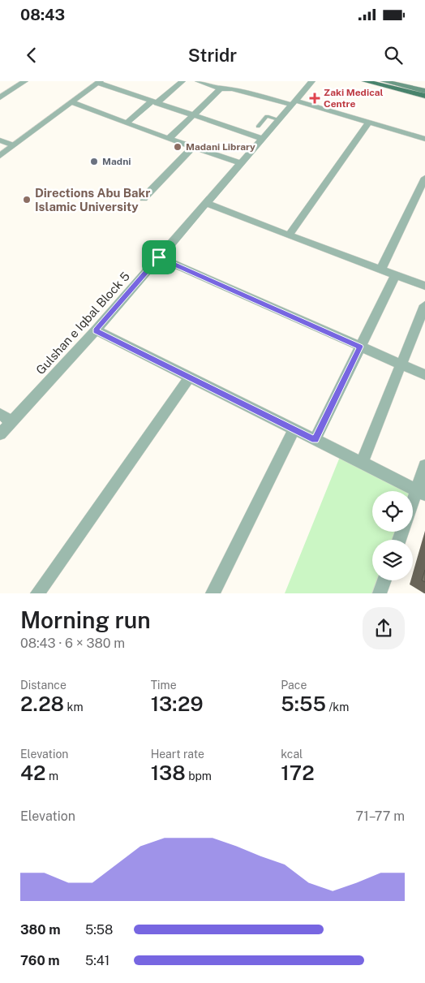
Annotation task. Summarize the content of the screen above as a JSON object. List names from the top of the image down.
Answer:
{
  "streets": {
    "street": ["Gulshan e Iqbal Block 5"]
  },
  "places": {
    "health": ["Zaki Medical Centre"],
    "other": ["Madani Library", "Madni", "Directions Abu Bakr Islamic University"]
  },
  "page": {
    "status": "08:43",
    "header": "Stridr",
    "heading": ["Morning run", "08:43 · 6 × 380 m"],
    "stats": [
      ["Distance", "2.28 km"],
      ["Time", "13:29"],
      ["Pace", "5:55 /km"],
      ["Elevation", "42 m"],
      ["Heart rate", "138 bpm"],
      ["kcal", "172"]
    ],
    "chart": ["Elevation", "71–77 m"],
    "list": [
      {
        "name": "380 m",
        "note": "5:58"
      },
      {
        "name": "760 m",
        "note": "5:41"
      }
    ]
  }
}
